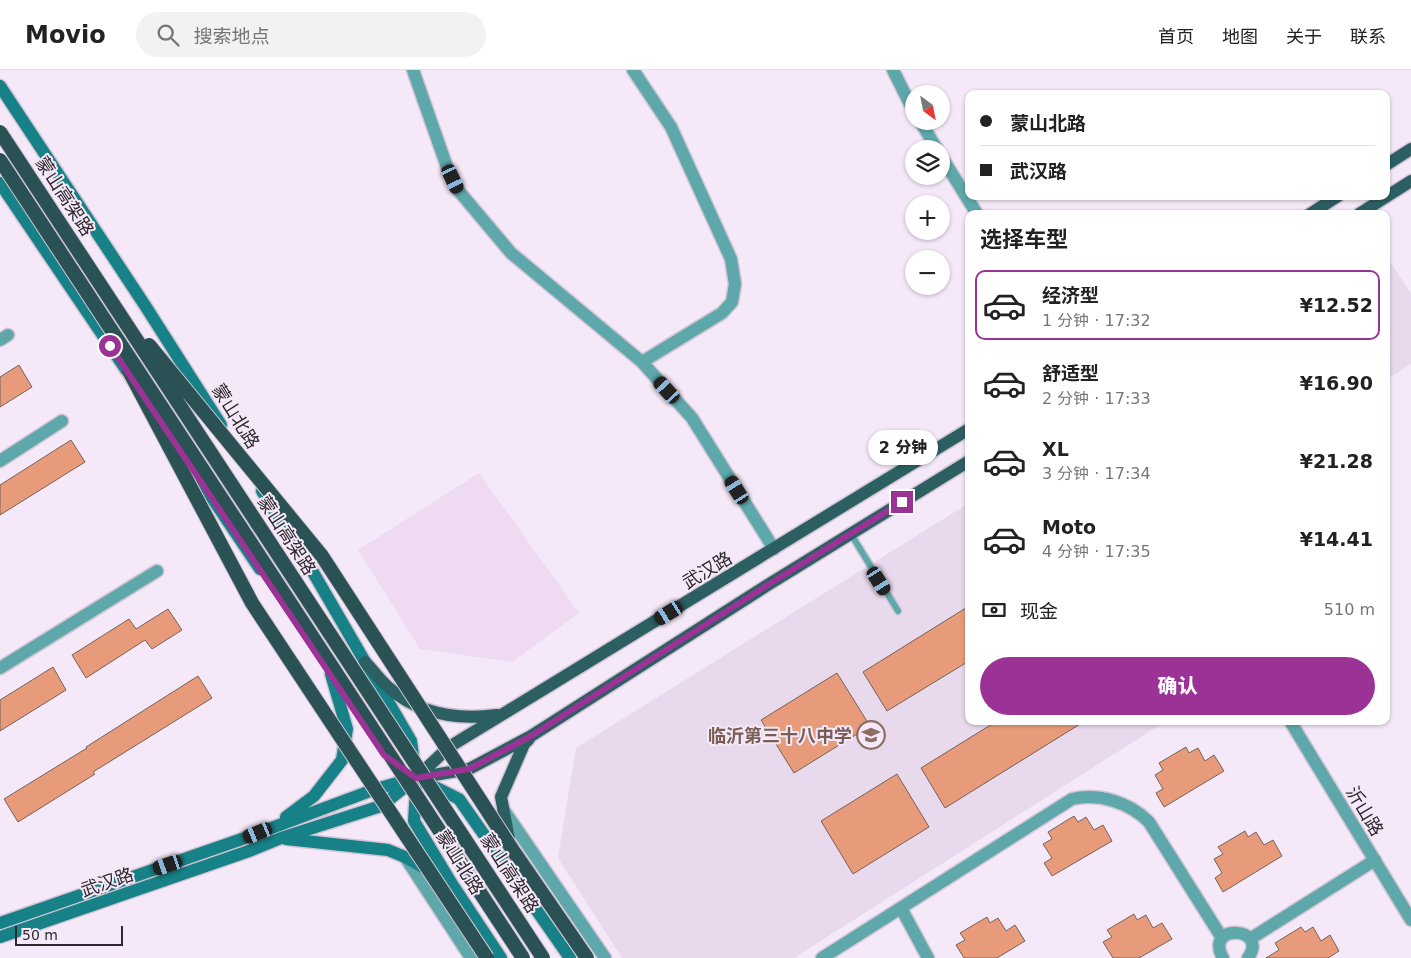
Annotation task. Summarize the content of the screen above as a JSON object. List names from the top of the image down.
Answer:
{
  "streets": {
    "highway": ["蒙山高架路"],
    "main road": ["蒙山北路", "武汉路"],
    "street": ["沂山路"]
  },
  "crossings": [
    ["蒙山北路", "武汉路"]
  ],
  "places": {
    "school or university": ["临沂第三十八中学"]
  },
  "scale_bar": "50 m",
  "north": "bottom right",
  "page": {
    "header": "Movio",
    "search": "搜索地点",
    "nav": [
      "首页",
      "地图",
      "关于",
      "联系"
    ],
    "map_buttons": ["+", "−"],
    "banner": ["蒙山北路", "武汉路"],
    "heading": "选择车型",
    "list": [
      {
        "name": "经济型",
        "note": "1 分钟 · 17:32",
        "value": "¥12.52"
      },
      {
        "name": "舒适型",
        "note": "2 分钟 · 17:33",
        "value": "¥16.90"
      },
      {
        "name": "XL",
        "note": "3 分钟 · 17:34",
        "value": "¥21.28"
      },
      {
        "name": "Moto",
        "note": "4 分钟 · 17:35",
        "value": "¥14.41"
      }
    ],
    "bubble": "2 分钟",
    "pay": ["现金", "510 m"],
    "buttons": "确认",
    "scale": "50 m"
  }
}
